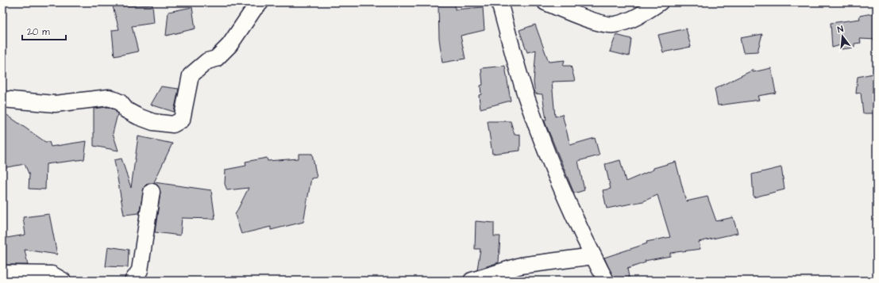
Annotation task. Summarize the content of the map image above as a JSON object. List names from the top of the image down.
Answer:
{
  "scale_bar": "20 m",
  "north": "top"
}
